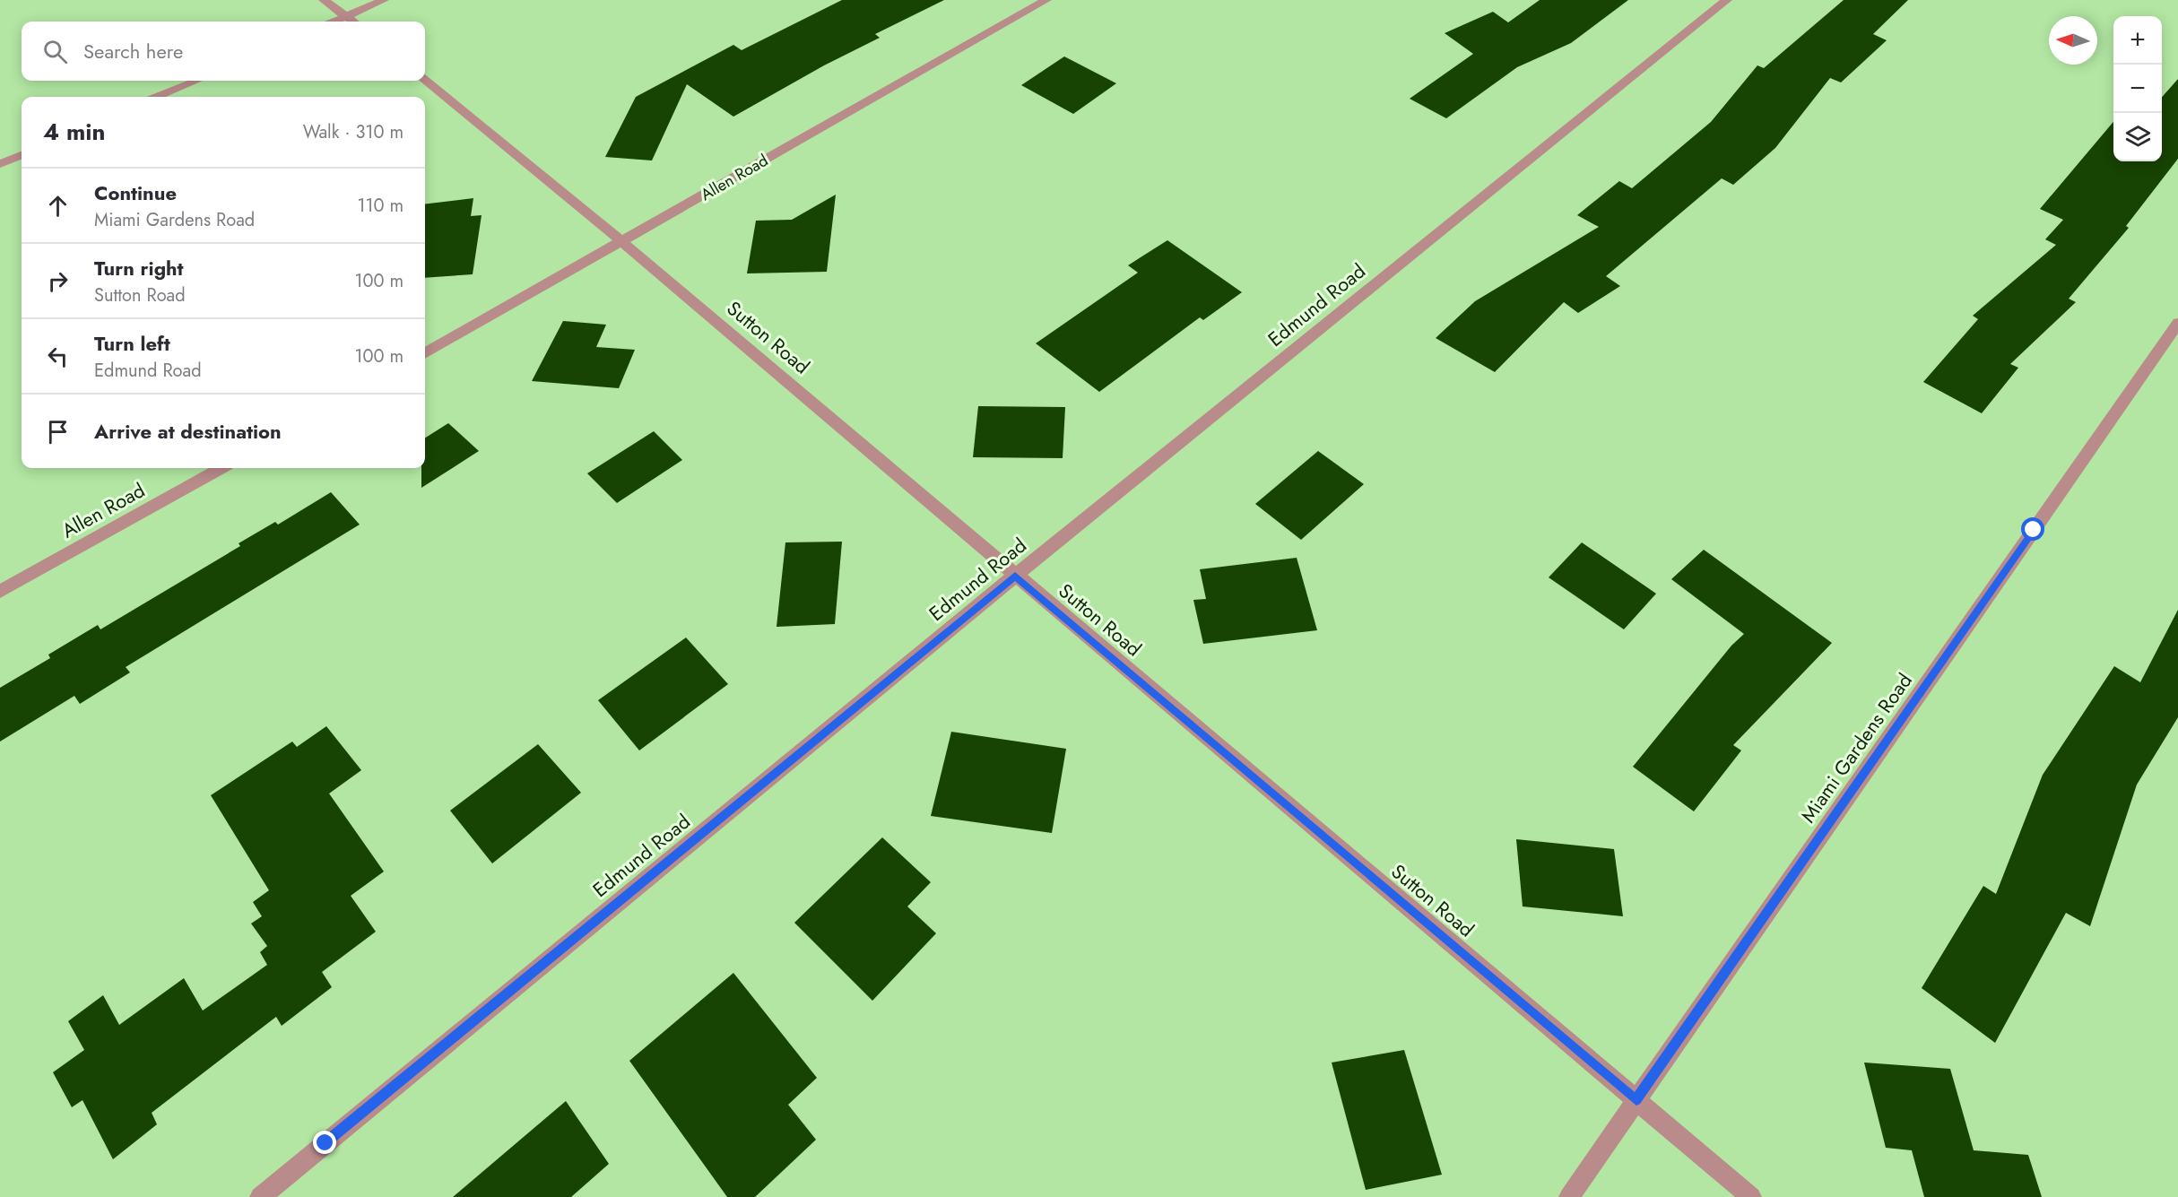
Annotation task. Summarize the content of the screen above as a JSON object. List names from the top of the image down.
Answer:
{
  "streets": {
    "street": [
      "Allen Road",
      "Edmund Road",
      "Sutton Road",
      "Miami Gardens Road"
    ]
  },
  "crossings": [
    ["Allen Road", "Sutton Road"],
    ["Edmund Road", "Sutton Road"],
    ["Sutton Road", "Miami Gardens Road"]
  ],
  "north": "left",
  "page": {
    "map_buttons": ["+", "−"],
    "search": "Search here",
    "heading": ["4 min", "Walk · 310 m"],
    "list": [
      ["Continue", "Miami Gardens Road", "110 m"],
      ["Turn right", "Sutton Road", "100 m"],
      ["Turn left", "Edmund Road", "100 m"],
      "Arrive at destination"
    ]
  }
}
